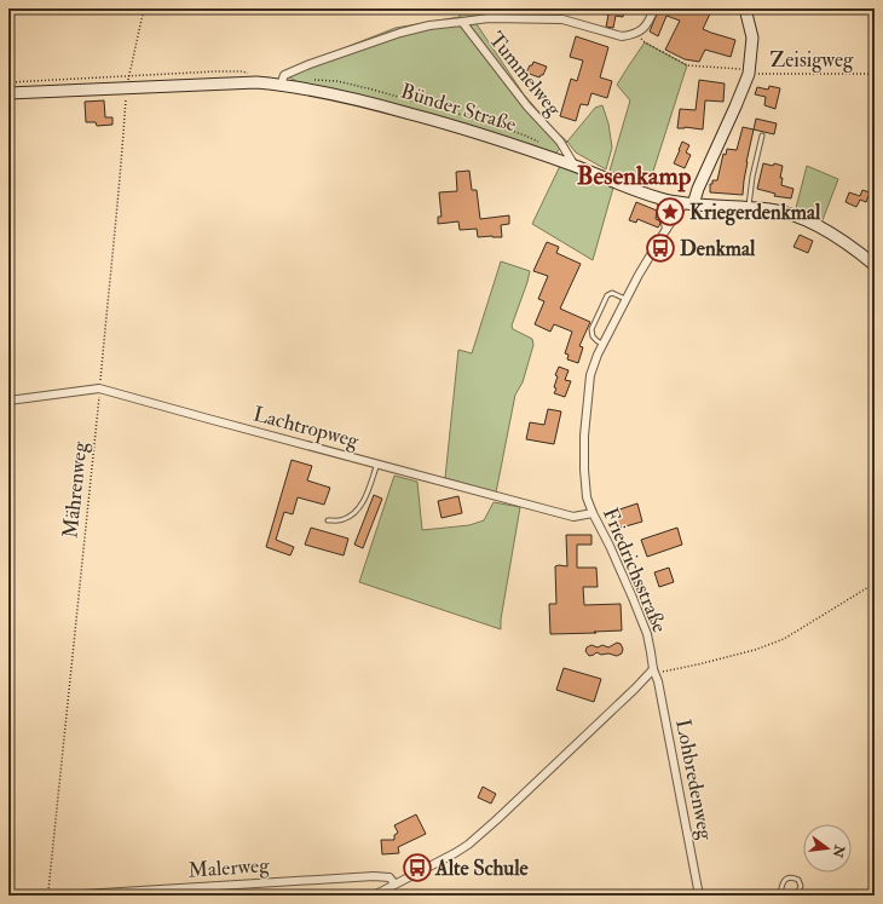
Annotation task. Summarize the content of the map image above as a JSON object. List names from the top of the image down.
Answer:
{
  "streets": {
    "main road": ["Bünder Straße"],
    "street": [
      "Tummelweg",
      "Lachtropweg",
      "Friedrichsstraße",
      "Lohbredenweg",
      "Malerweg"
    ],
    "path": ["Zeisigweg", "Mährenweg"]
  },
  "crossings": [
    ["Tummelweg", "Bünder Straße"],
    ["Bünder Straße", "Mährenweg"],
    ["Bünder Straße", "Friedrichsstraße"],
    ["Lachtropweg", "Mährenweg"],
    ["Lachtropweg", "Friedrichsstraße"],
    ["Friedrichsstraße", "Lohbredenweg"]
  ],
  "districts": ["Besenkamp"],
  "places": {
    "place": ["Kriegerdenkmal"],
    "bus stop": ["Denkmal", "Alte Schule"]
  },
  "north": "right"
}
